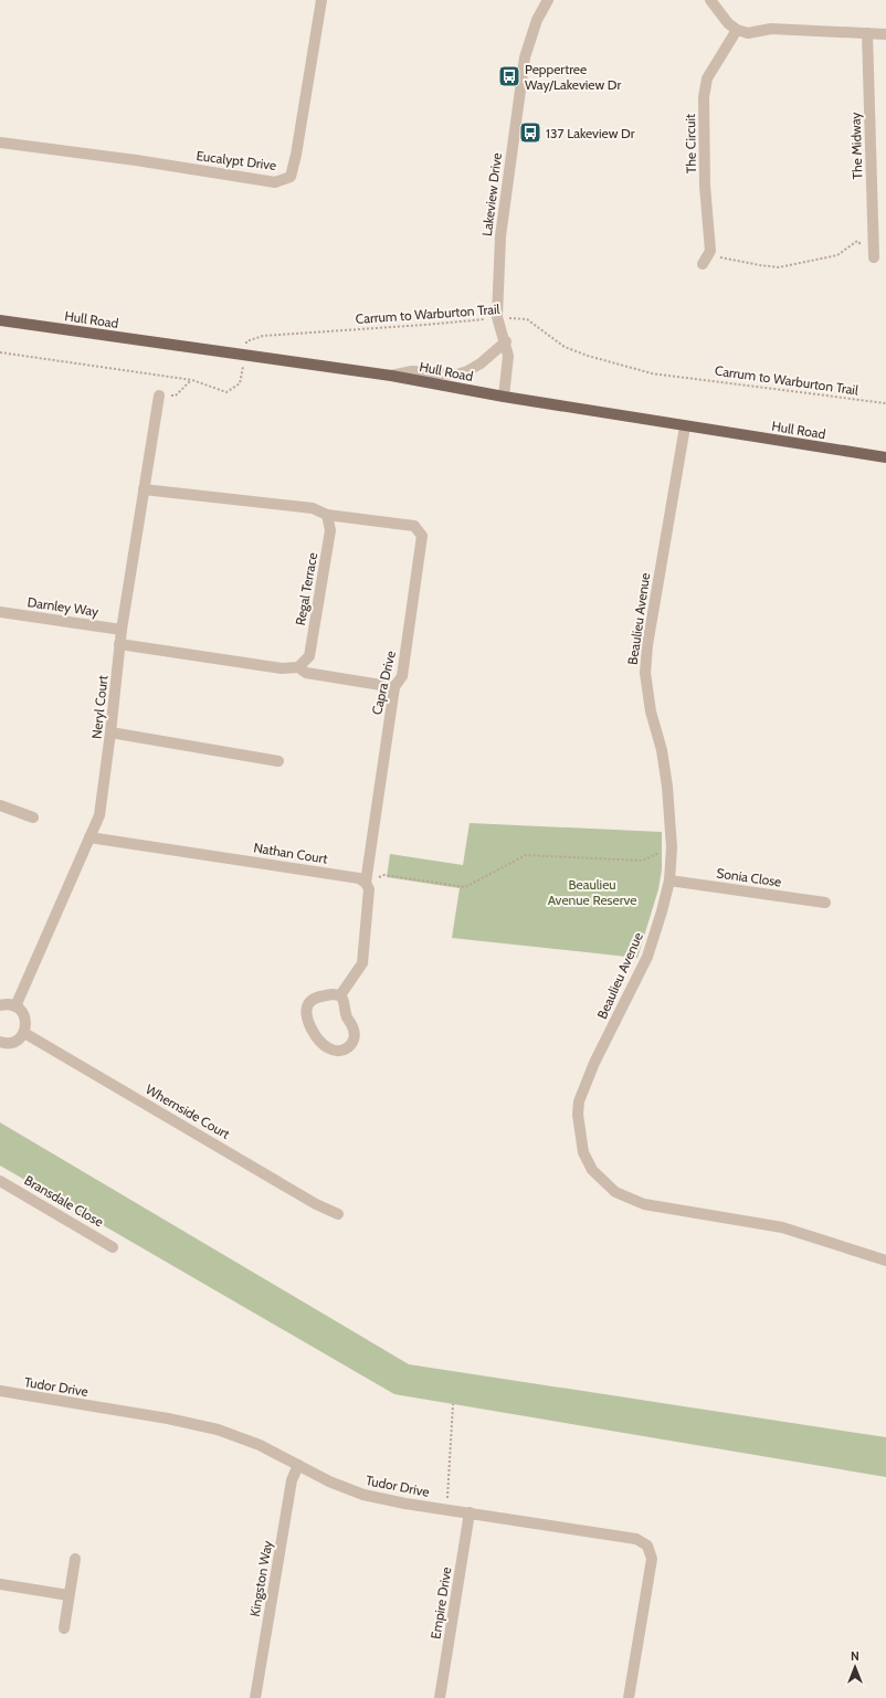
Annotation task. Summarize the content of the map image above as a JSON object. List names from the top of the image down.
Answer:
{
  "streets": {
    "main road": ["Hull Road"],
    "street": [
      "The Circuit",
      "The Midway",
      "Eucalypt Drive",
      "Lakeview Drive",
      "Regal Terrace",
      "Darnley Way",
      "Beaulieu Avenue",
      "Capra Drive",
      "Neryl Court",
      "Nathan Court",
      "Sonia Close",
      "Whernside Court",
      "Bransdale Close",
      "Tudor Drive",
      "Kingston Way",
      "Empire Drive"
    ],
    "path": ["Carrum to Warburton Trail"]
  },
  "crossings": [
    ["Lakeview Drive", "Carrum to Warburton Trail"],
    ["Lakeview Drive", "Hull Road"],
    ["Carrum to Warburton Trail", "Hull Road"],
    ["Hull Road", "Beaulieu Avenue"],
    ["Regal Terrace", "Capra Drive"],
    ["Darnley Way", "Neryl Court"],
    ["Beaulieu Avenue", "Sonia Close"],
    ["Capra Drive", "Nathan Court"],
    ["Neryl Court", "Nathan Court"],
    ["Tudor Drive", "Kingston Way"],
    ["Tudor Drive", "Empire Drive"]
  ],
  "parks": ["Beaulieu Avenue Reserve"],
  "places": {
    "bus stop": ["Peppertree Way/Lakeview Dr", "137 Lakeview Dr"]
  },
  "north": "top"
}
